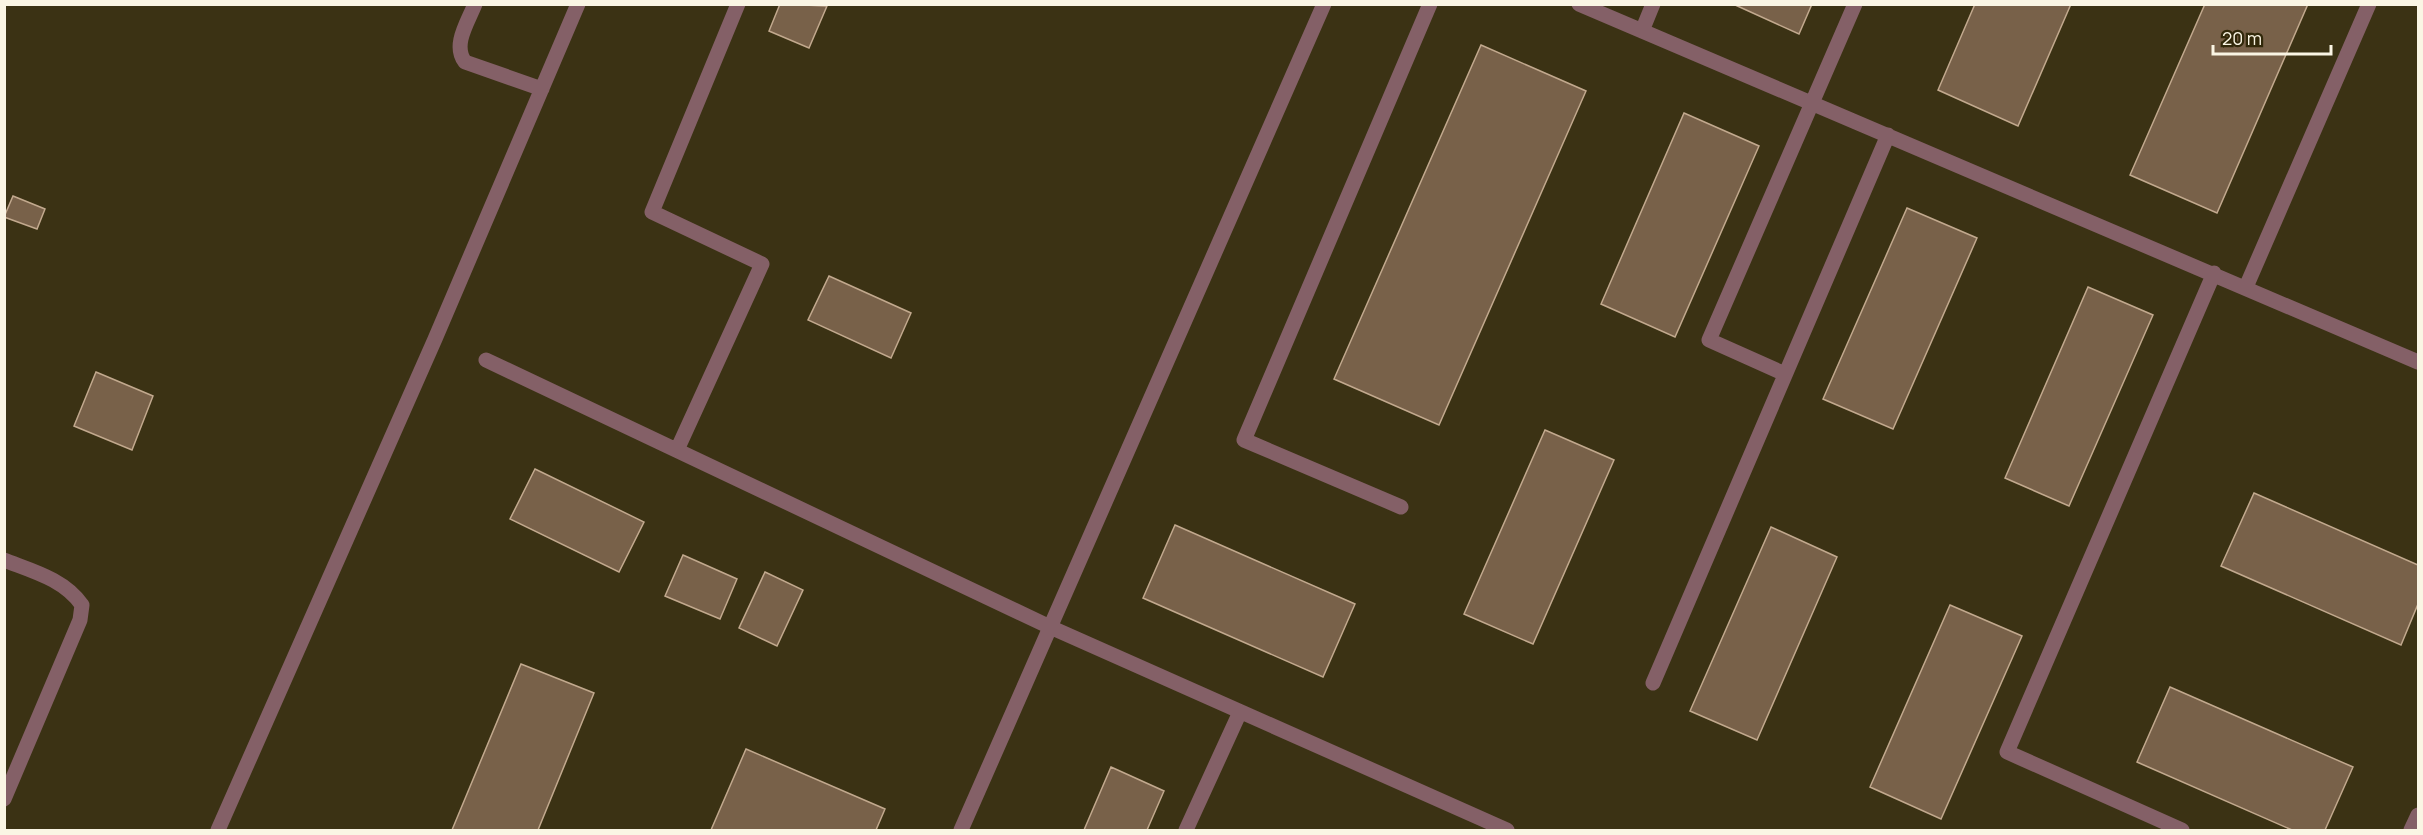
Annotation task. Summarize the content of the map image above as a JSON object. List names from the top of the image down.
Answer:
{
  "scale_bar": "20 m"
}
